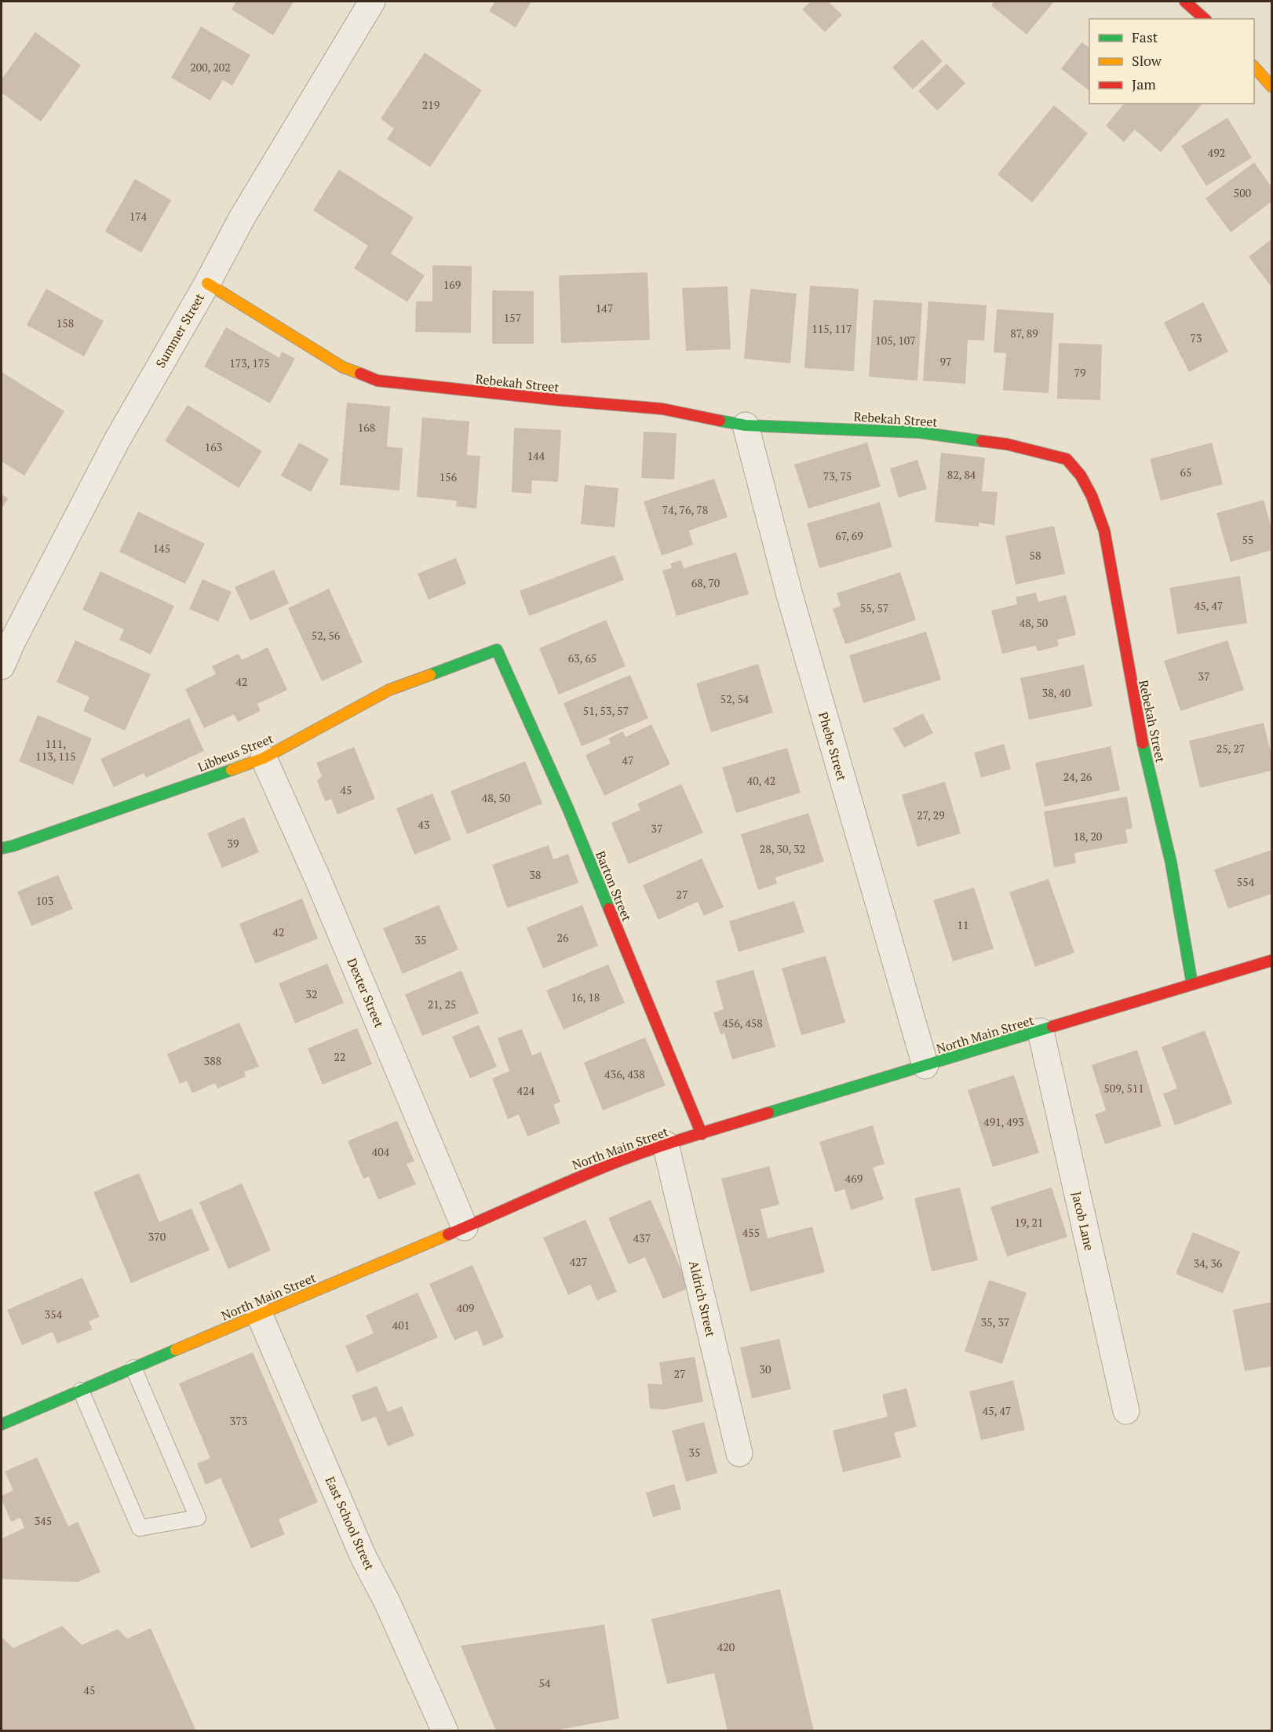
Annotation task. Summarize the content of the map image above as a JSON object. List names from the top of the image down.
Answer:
{
  "streets": {
    "street": [
      "Summer Street",
      "Rebekah Street",
      "Phebe Street",
      "Libbeus Street",
      "Barton Street",
      "Dexter Street",
      "North Main Street",
      "Jacob Lane",
      "Aldrich Street",
      "East School Street"
    ]
  },
  "crossings": [
    ["Summer Street", "Rebekah Street"],
    ["Rebekah Street", "Phebe Street"],
    ["Rebekah Street", "North Main Street"],
    ["Phebe Street", "North Main Street"],
    ["Libbeus Street", "Barton Street"],
    ["Libbeus Street", "Dexter Street"],
    ["Barton Street", "North Main Street"],
    ["Dexter Street", "North Main Street"],
    ["North Main Street", "Jacob Lane"],
    ["North Main Street", "Aldrich Street"],
    ["North Main Street", "East School Street"]
  ],
  "house_numbers": [
    "200, 202",
    "219",
    "492",
    "500",
    "174",
    "169",
    "147",
    "157",
    "158",
    "115, 117",
    "87, 89",
    "73",
    "105, 107",
    "97",
    "173, 175",
    "79",
    "168",
    "163",
    "144",
    "65",
    "82, 84",
    "73, 75",
    "156",
    "74, 76, 78",
    "67, 69",
    "55",
    "145",
    "58",
    "68, 70",
    "45, 47",
    "55, 57",
    "48, 50",
    "52, 56",
    "63, 65",
    "37",
    "42",
    "38, 40",
    "52, 54",
    "51, 53, 57",
    "111, 113, 115",
    "25, 27",
    "47",
    "24, 26",
    "40, 42",
    "45",
    "48, 50",
    "27, 29",
    "43",
    "37",
    "18, 20",
    "39",
    "28, 30, 32",
    "38",
    "554",
    "27",
    "103",
    "11",
    "42",
    "26",
    "35",
    "32",
    "16, 18",
    "21, 25",
    "456, 458",
    "22",
    "388",
    "436, 438",
    "509, 511",
    "424",
    "491, 493",
    "404",
    "469",
    "19, 21",
    "455",
    "370",
    "437",
    "427",
    "34, 36",
    "409",
    "354",
    "35, 37",
    "401",
    "30",
    "27",
    "45, 47",
    "373",
    "35",
    "345",
    "420",
    "54",
    "45"
  ],
  "legend": ["Fast", "Slow", "Jam"]
}
